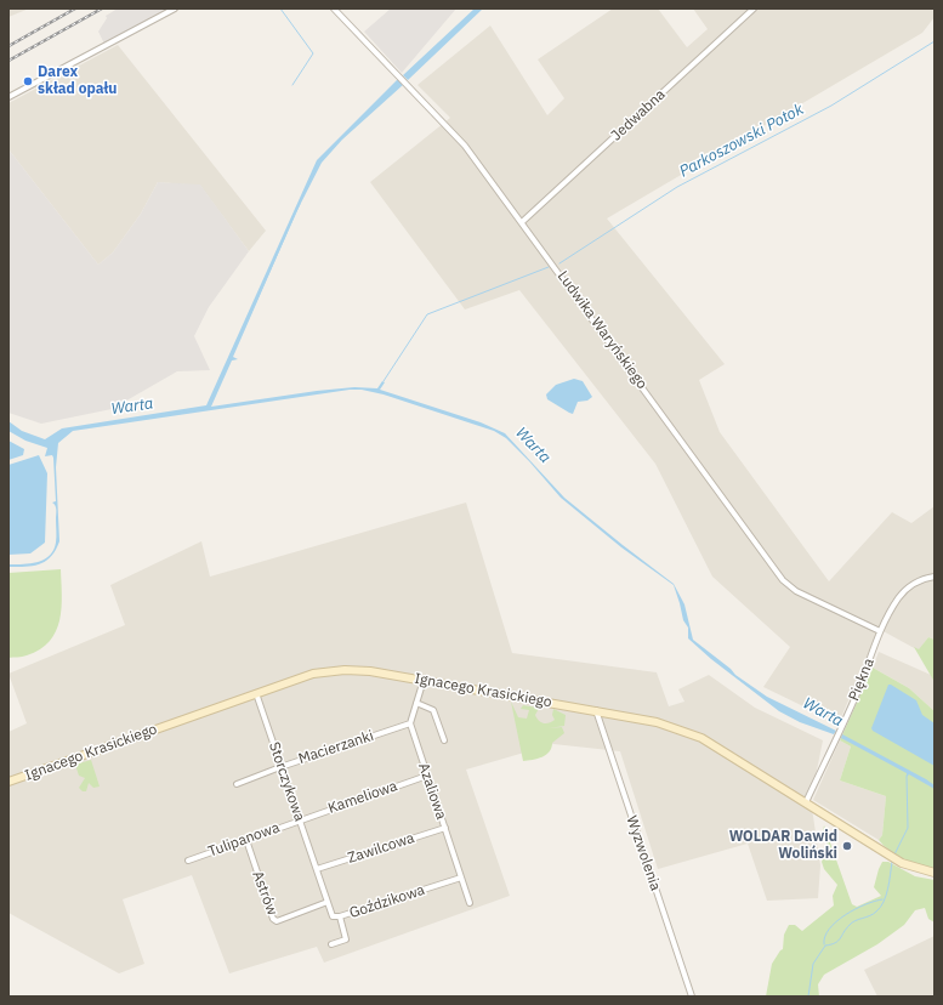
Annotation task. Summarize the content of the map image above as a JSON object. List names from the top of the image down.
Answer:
{
  "streets": {
    "street": [
      "Jedwabna",
      "Ludwika Waryńskiego",
      "Piękna",
      "Ignacego Krasickiego",
      "Macierzanki",
      "Storczykowa",
      "Azaliowa",
      "Kameliowa",
      "Tulipanowa",
      "Zawilcowa",
      "Wyzwolenia",
      "Astrów",
      "Goździkowa"
    ]
  },
  "crossings": [
    ["Jedwabna", "Ludwika Waryńskiego"],
    ["Ludwika Waryńskiego", "Piękna"],
    ["Piękna", "Ignacego Krasickiego"],
    ["Ignacego Krasickiego", "Storczykowa"],
    ["Ignacego Krasickiego", "Wyzwolenia"],
    ["Macierzanki", "Storczykowa"],
    ["Macierzanki", "Azaliowa"],
    ["Storczykowa", "Kameliowa"],
    ["Storczykowa", "Tulipanowa"],
    ["Storczykowa", "Zawilcowa"],
    ["Storczykowa", "Goździkowa"],
    ["Azaliowa", "Kameliowa"],
    ["Azaliowa", "Zawilcowa"],
    ["Azaliowa", "Goździkowa"],
    ["Kameliowa", "Tulipanowa"],
    ["Tulipanowa", "Astrów"],
    ["Zawilcowa", "Goździkowa"],
    ["Astrów", "Goździkowa"]
  ],
  "water": ["Parkoszowski Potok", "Warta"],
  "places": ["Darex skład opału", "WOLDAR Dawid Woliński"]
}
